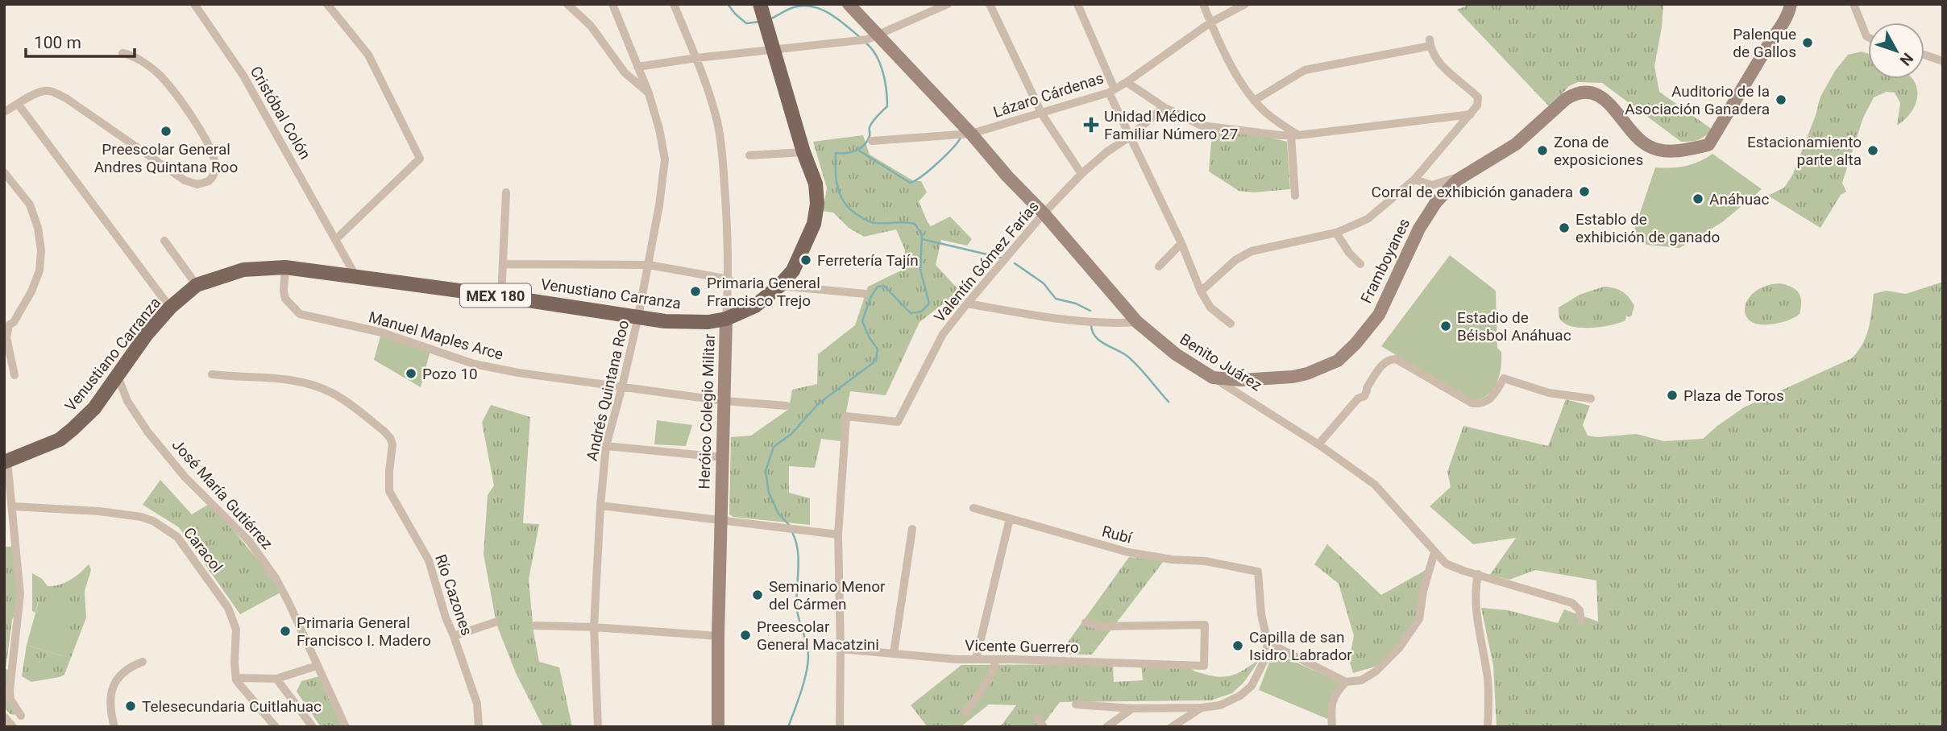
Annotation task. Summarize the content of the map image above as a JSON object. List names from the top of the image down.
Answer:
{
  "streets": {
    "main road": ["Venustiano Carranza", "MEX 180"],
    "street": [
      "Lázaro Cárdenas",
      "Cristóbal Colón",
      "Framboyanes",
      "Valentín Gómez Farías",
      "Manuel Maples Arce",
      "Benito Juárez",
      "Andrés Quintana Roo",
      "Heróico Colegio Militar",
      "José María Gutiérrez",
      "Rubí",
      "Caracol",
      "Río Cazones",
      "Vicente Guerrero"
    ]
  },
  "crossings": [
    ["Lázaro Cárdenas", "Benito Juárez"],
    ["Cristóbal Colón", "Venustiano Carranza"],
    ["Framboyanes", "Benito Juárez"],
    ["Valentín Gómez Farías", "Benito Juárez"],
    ["Venustiano Carranza", "Manuel Maples Arce"],
    ["Venustiano Carranza", "Andrés Quintana Roo"],
    ["Venustiano Carranza", "Heróico Colegio Militar"],
    ["Venustiano Carranza", "José María Gutiérrez"],
    ["Manuel Maples Arce", "Andrés Quintana Roo"],
    ["Manuel Maples Arce", "Heróico Colegio Militar"]
  ],
  "places": {
    "other": [
      "Palenque de Gallos",
      "Auditorio de la Asociación Ganadera",
      "Preescolar General Andres Quintana Roo",
      "Zona de exposiciones",
      "Estacionamiento parte alta",
      "Corral de exhibición ganadera",
      "Anáhuac",
      "Establo de exhibición de ganado",
      "Ferretería Tajín",
      "Primaria General Francisco Trejo",
      "Estadio de Béisbol Anáhuac",
      "Pozo 10",
      "Plaza de Toros",
      "Seminario Menor del Cármen",
      "Primaria General Francisco I. Madero",
      "Preescolar General Macatzini",
      "Capilla de san Isidro Labrador",
      "Telesecundaria Cuitlahuac"
    ],
    "health": ["Unidad Médico Familiar Número 27"]
  },
  "scale_bar": "100 m",
  "north": "bottom right"
}
